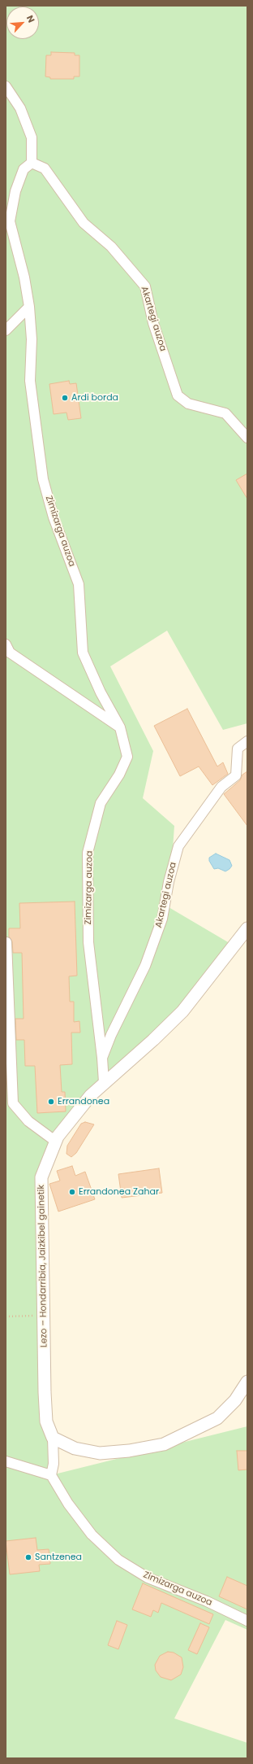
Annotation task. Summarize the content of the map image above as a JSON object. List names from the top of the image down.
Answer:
{
  "streets": {
    "street": ["Akartegi auzoa", "Zimizarga auzoa", "Lezo – Hondarribia, Jaizkibel gainetik"]
  },
  "crossings": [
    ["Akartegi auzoa", "Zimizarga auzoa"],
    ["Akartegi auzoa", "Lezo – Hondarribia, Jaizkibel gainetik"]
  ],
  "places": [
    "Ardi borda",
    "Errandonea",
    "Errandonea Zahar",
    "Santzenea"
  ],
  "north": "top right"
}
